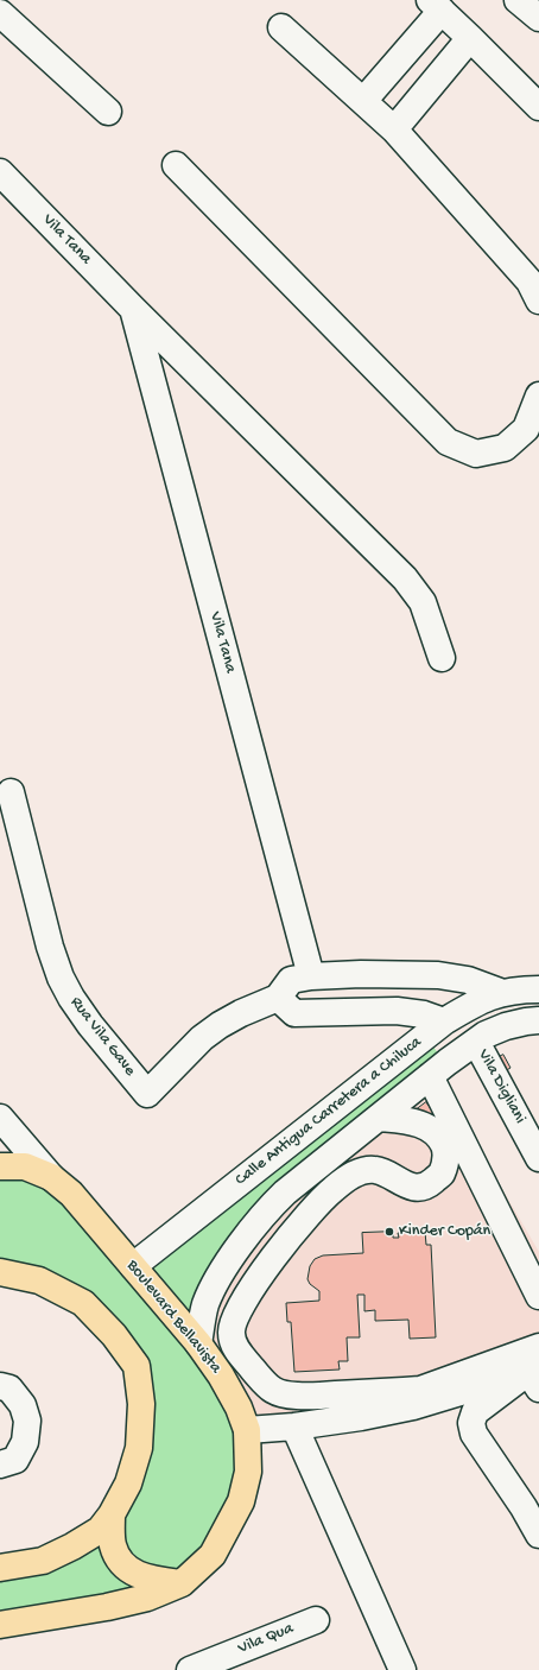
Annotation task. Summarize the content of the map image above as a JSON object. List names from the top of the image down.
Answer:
{
  "streets": {
    "main road": ["Boulevard Bellavista"],
    "street": [
      "Vila Tana",
      "Rua Vila Gave",
      "Vila Digliani",
      "Calle Antigua Carretera a Chiluca",
      "Vila Qua"
    ]
  },
  "crossings": [
    ["Vila Tana", "Rua Vila Gave"],
    ["Rua Vila Gave", "Calle Antigua Carretera a Chiluca"],
    ["Vila Digliani", "Calle Antigua Carretera a Chiluca"],
    ["Calle Antigua Carretera a Chiluca", "Boulevard Bellavista"]
  ],
  "places": ["Kinder Copán"]
}
